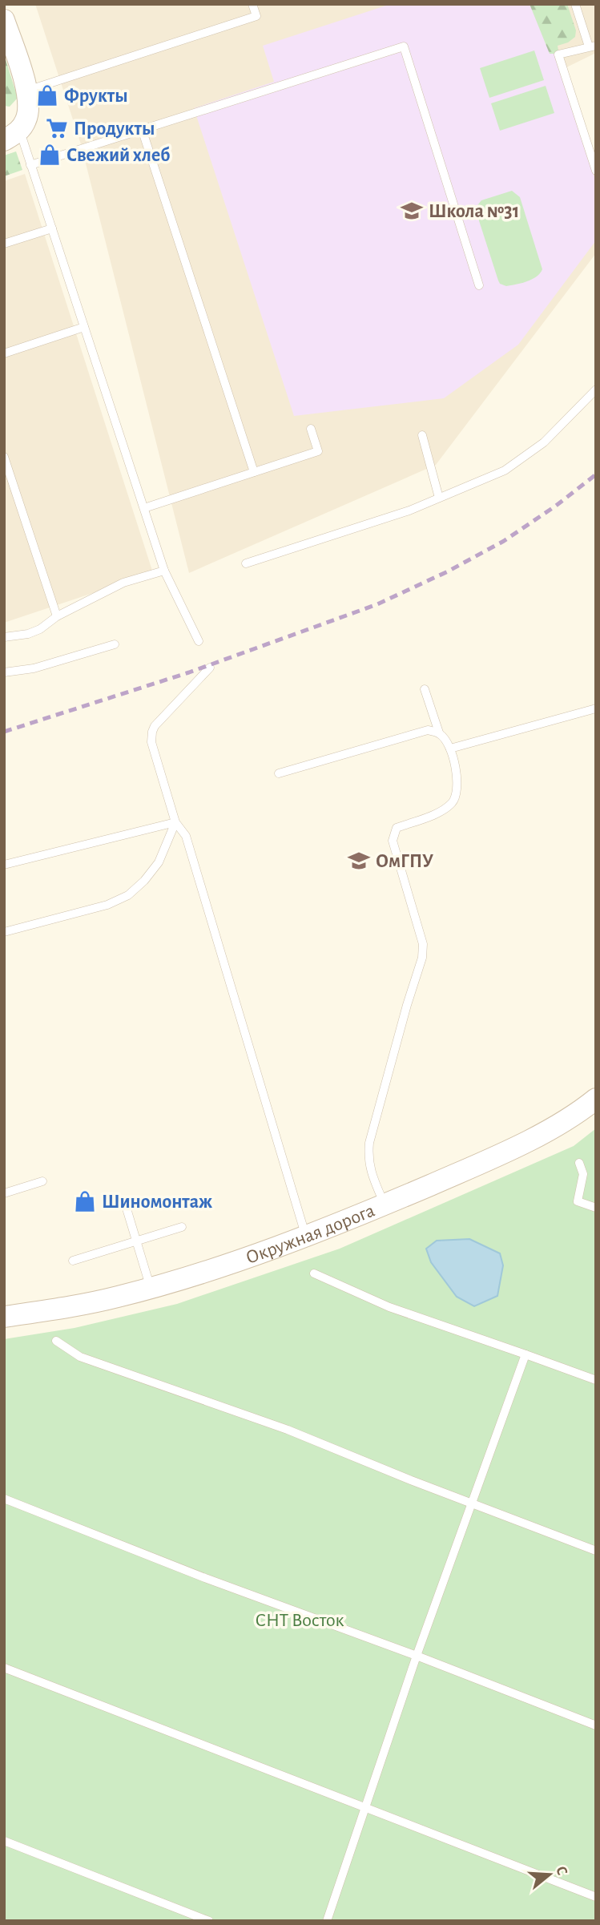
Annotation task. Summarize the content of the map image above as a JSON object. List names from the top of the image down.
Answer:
{
  "streets": {
    "main road": ["Окружная дорога"]
  },
  "parks": ["СНТ Восток"],
  "places": {
    "shop": ["Фрукты", "Свежий хлеб", "Шиномонтаж"],
    "supermarket": ["Продукты"],
    "school or university": ["Школа №31", "ОмГПУ"]
  },
  "north": "right"
}
